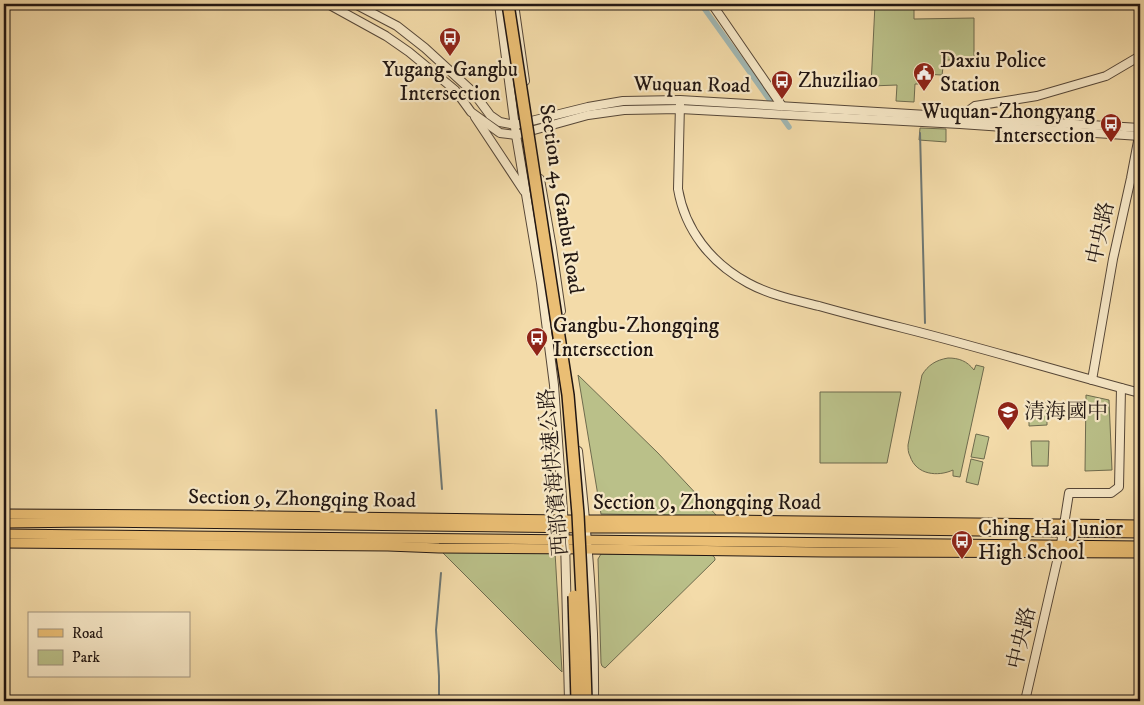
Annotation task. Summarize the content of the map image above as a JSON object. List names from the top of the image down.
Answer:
{
  "streets": {
    "highway": ["西部濱海快速公路"],
    "main road": ["Section 9, Zhongqing Road"],
    "street": ["Wuquan Road", "Section 4, Ganbu Road", "中央路"]
  },
  "crossings": [
    ["Wuquan Road", "Section 4, Ganbu Road"],
    ["Wuquan Road", "中央路"],
    ["Section 4, Ganbu Road", "西部濱海快速公路"],
    ["Section 4, Ganbu Road", "Section 9, Zhongqing Road"],
    ["中央路", "Section 9, Zhongqing Road"]
  ],
  "places": {
    "bus stop": [
      "Yugang-Gangbu Intersection",
      "Zhuziliao",
      "Wuquan-Zhongyang Intersection",
      "Gangbu-Zhongqing Intersection",
      "Ching Hai Junior High School"
    ],
    "public building": ["Daxiu Police Station"],
    "school or university": ["清海國中"]
  },
  "legend": ["Road", "Park"]
}
